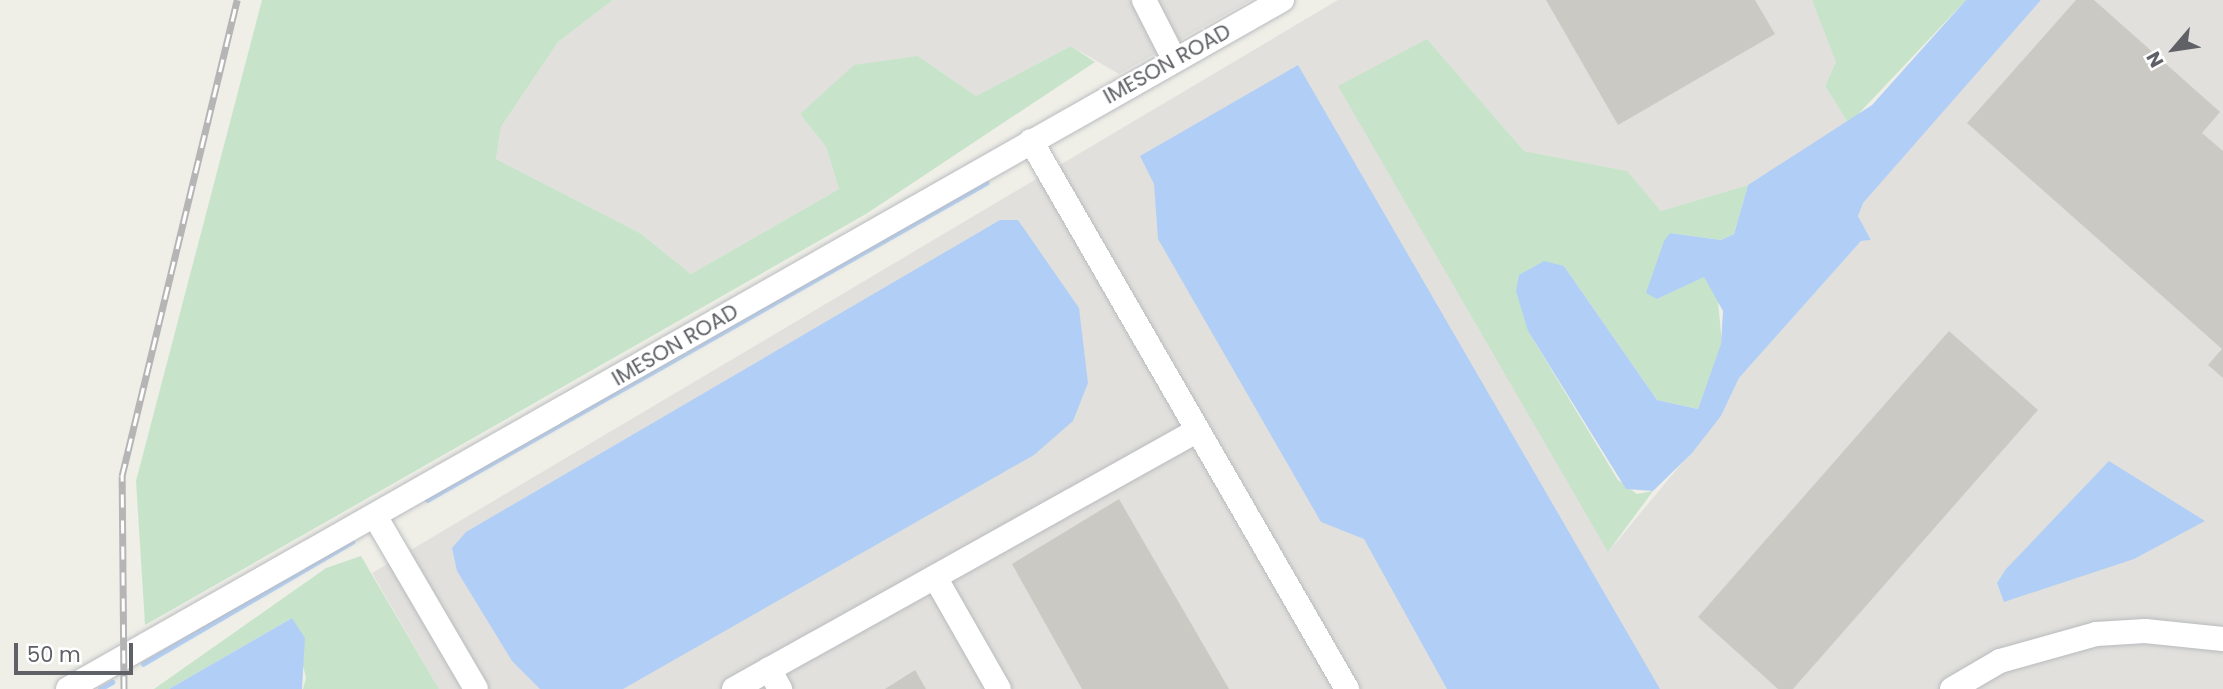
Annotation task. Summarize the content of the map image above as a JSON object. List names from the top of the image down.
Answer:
{
  "streets": {
    "street": ["IMESON ROAD"]
  },
  "scale_bar": "50 m",
  "north": "bottom left"
}
